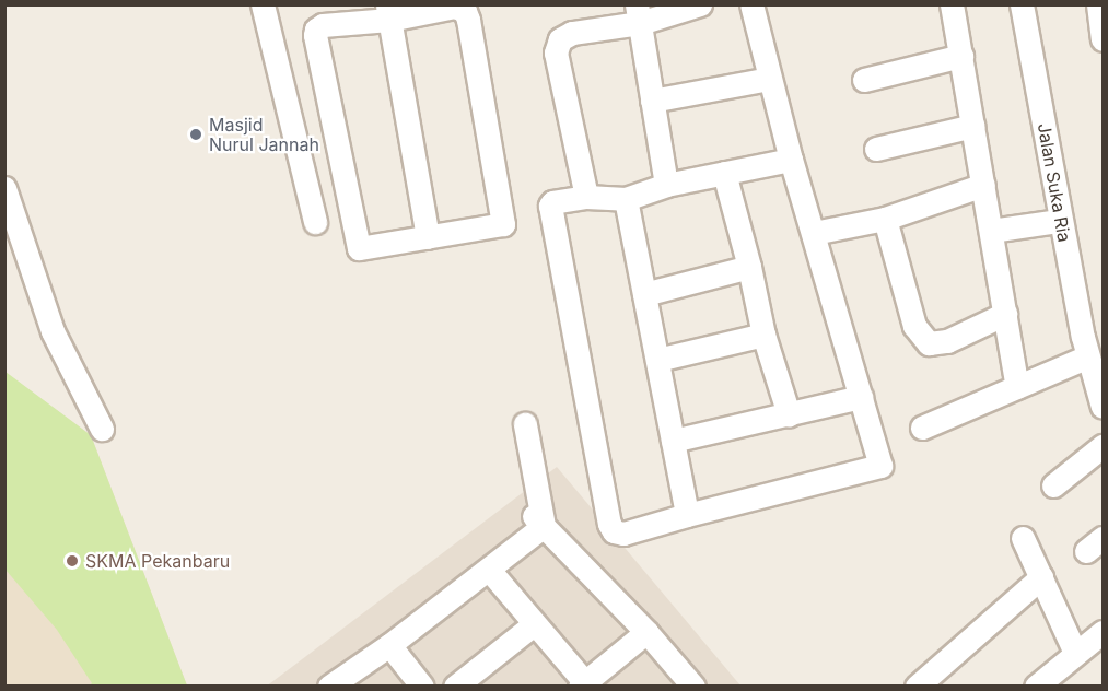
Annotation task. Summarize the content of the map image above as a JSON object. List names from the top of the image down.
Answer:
{
  "streets": {
    "street": ["Jalan Suka Ria"]
  },
  "places": ["Masjid Nurul Jannah", "SKMA Pekanbaru"]
}
